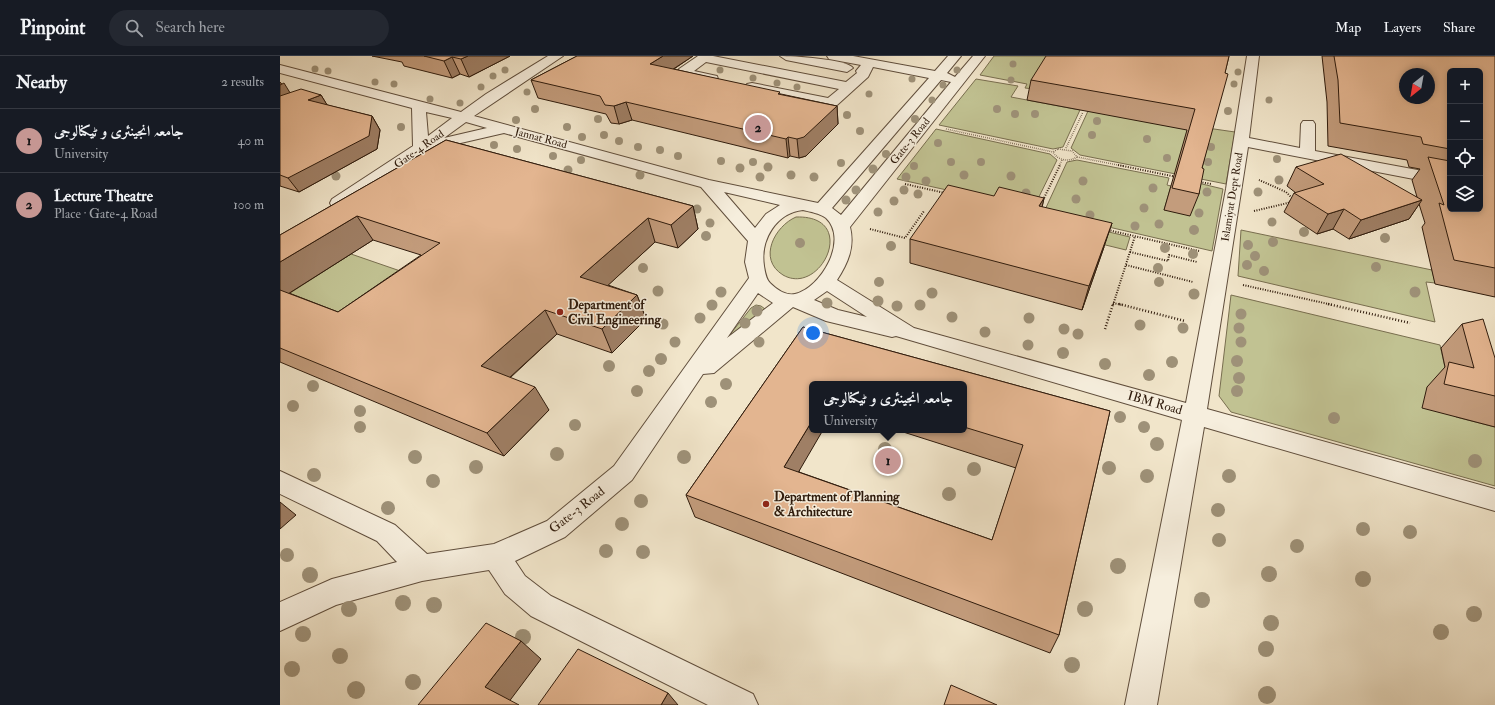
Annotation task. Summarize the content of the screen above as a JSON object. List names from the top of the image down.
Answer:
{
  "streets": {
    "street": [
      "Jannat Road",
      "Gate-3 Road",
      "Gate-4 Road",
      "Islamiyat Dept Road",
      "IBM Road"
    ]
  },
  "crossings": [
    ["Jannat Road", "Gate-3 Road"],
    ["Jannat Road", "Gate-4 Road"],
    ["Jannat Road", "IBM Road"],
    ["Gate-3 Road", "IBM Road"],
    ["Islamiyat Dept Road", "IBM Road"]
  ],
  "places": ["Department of Civil Engineering", "Department of Planning & Architecture"],
  "north": "bottom left",
  "page": {
    "header": "Pinpoint",
    "search": "Search here",
    "nav": ["Map", "Layers", "Share"],
    "heading": ["Nearby", "2 results"],
    "map_buttons": ["+", "−"],
    "list": [
      {
        "mark": "1",
        "name": "جامعہ انجینئری و ٹیکنالوجی",
        "note": "University",
        "value": "40 m"
      },
      {
        "mark": "2",
        "name": "Lecture Theatre",
        "note": "Place · Gate-4 Road",
        "value": "100 m"
      }
    ],
    "pins": ["2", "1"],
    "popup": ["جامعہ انجینئری و ٹیکنالوجی", "University"]
  }
}
